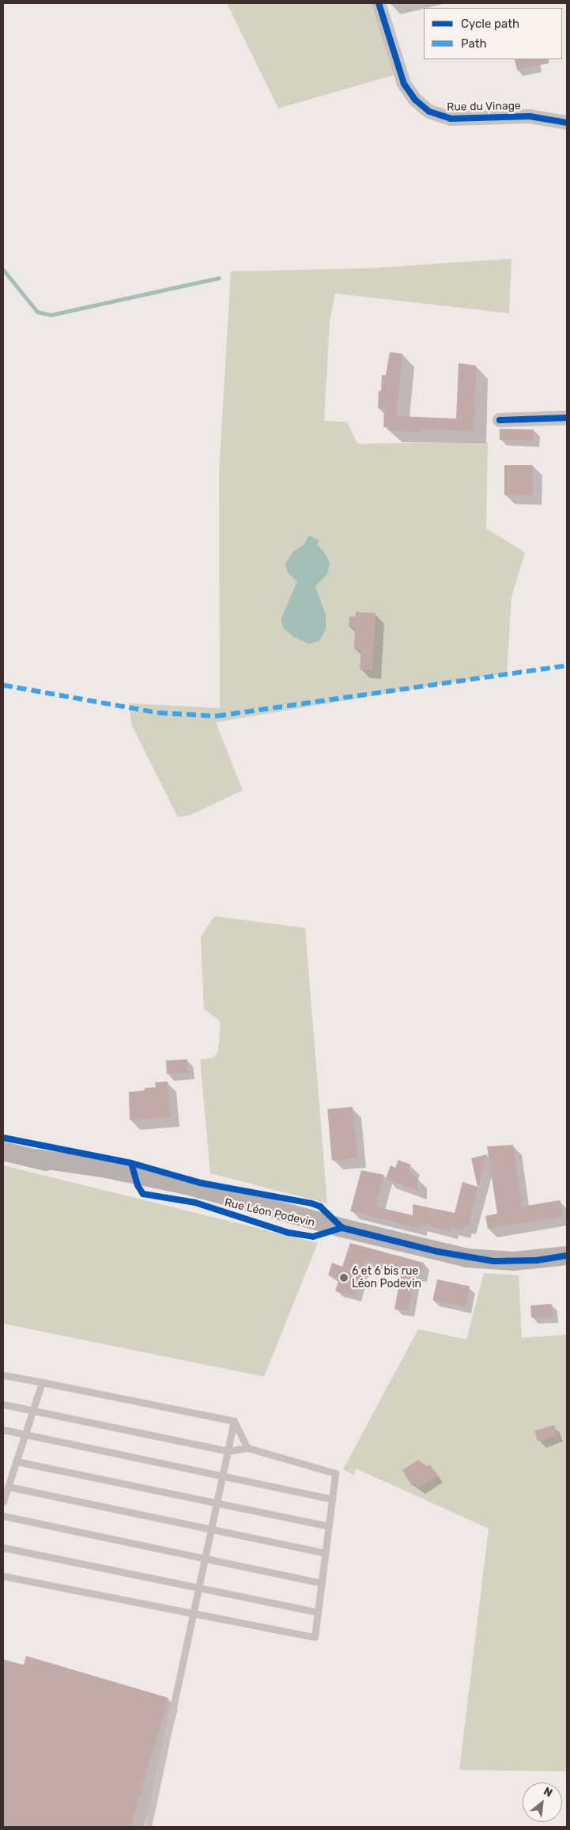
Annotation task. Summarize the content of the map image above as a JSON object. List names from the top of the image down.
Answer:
{
  "streets": {
    "main road": ["Rue Léon Podevin"],
    "street": ["Rue du Vinage"]
  },
  "places": ["6 et 6 bis rue Léon Podevin"],
  "legend": ["Cycle path", "Path"],
  "north": "top right"
}
